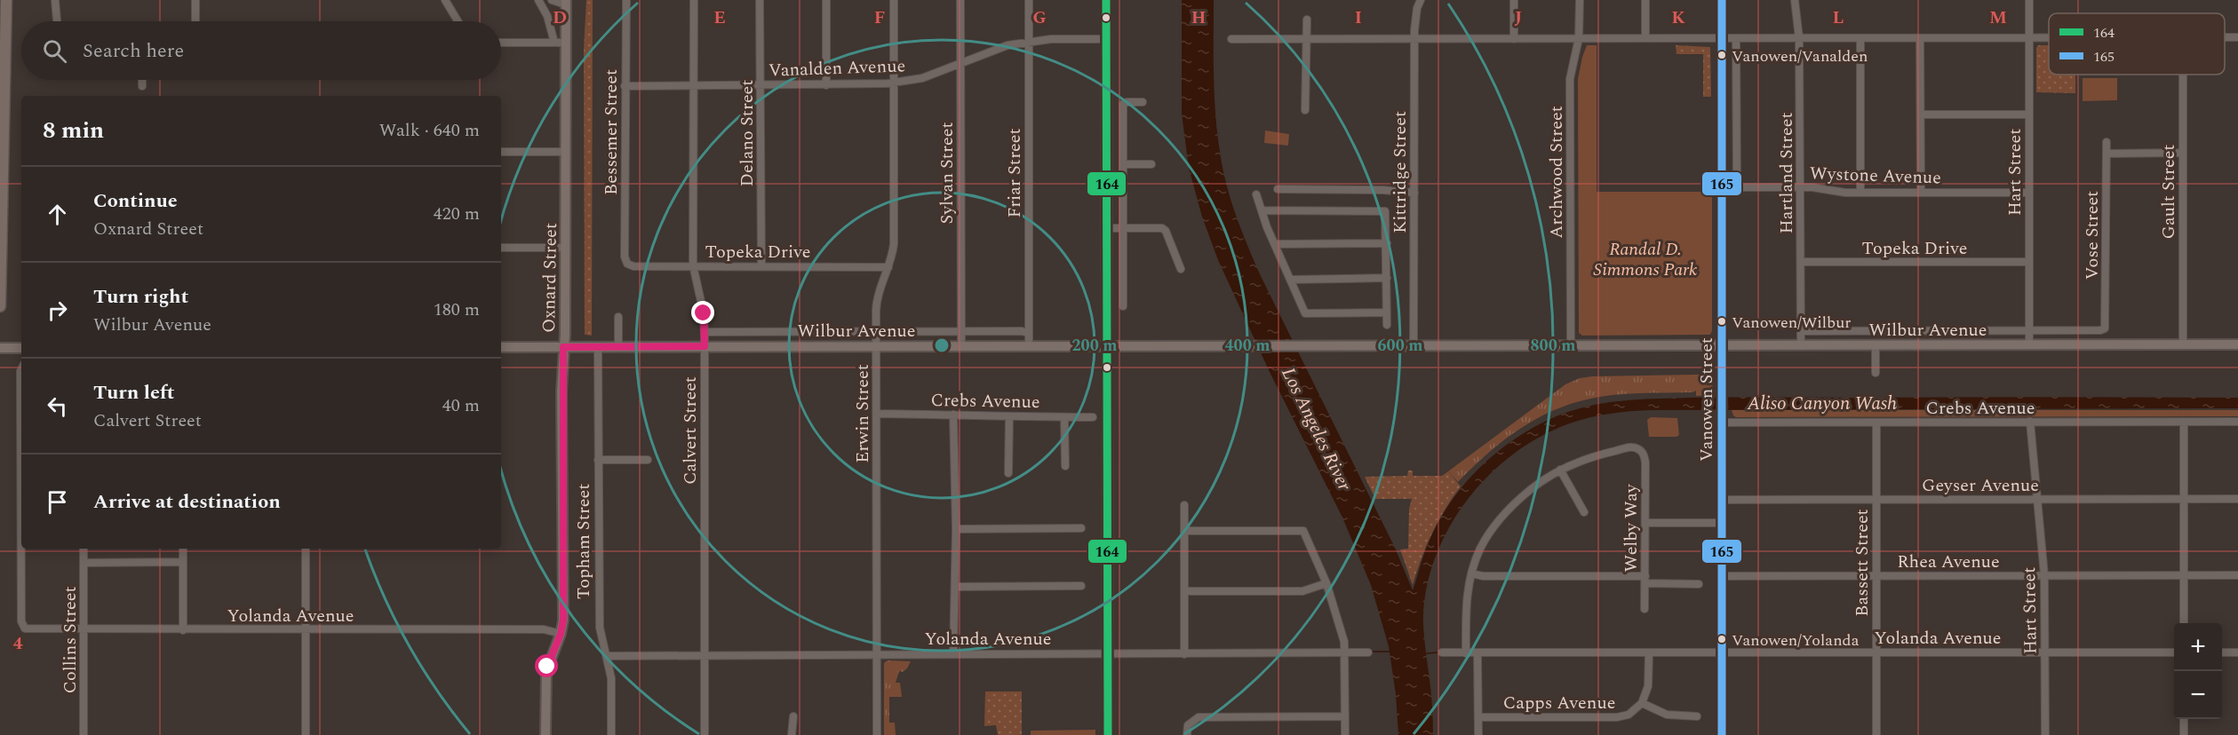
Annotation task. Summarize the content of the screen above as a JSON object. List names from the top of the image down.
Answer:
{
  "streets": {
    "main road": ["Oxnard Street", "Wilbur Avenue", "Vanowen Street"],
    "street": [
      "Vanalden Avenue",
      "Bessemer Street",
      "Delano Street",
      "Kittridge Street",
      "Archwood Street",
      "Hart Street",
      "Sylvan Street",
      "Friar Street",
      "Hartland Street",
      "Wystone Avenue",
      "Gault Street",
      "Vose Street",
      "Topeka Drive",
      "Crebs Avenue",
      "Erwin Street",
      "Calvert Street",
      "Geyser Avenue",
      "Welby Way",
      "Topham Street",
      "Rhea Avenue",
      "Bassett Street",
      "Yolanda Avenue",
      "Collins Street",
      "Capps Avenue"
    ]
  },
  "crossings": [
    ["Vanalden Avenue", "Bessemer Street"],
    ["Vanalden Avenue", "Delano Street"],
    ["Vanalden Avenue", "Sylvan Street"],
    ["Vanalden Avenue", "Friar Street"],
    ["Vanalden Avenue", "Erwin Street"],
    ["Vanalden Avenue", "Calvert Street"],
    ["Bessemer Street", "Topeka Drive"],
    ["Delano Street", "Topeka Drive"],
    ["Kittridge Street", "Wilbur Avenue"],
    ["Archwood Street", "Wilbur Avenue"],
    ["Hart Street", "Wystone Avenue"],
    ["Hart Street", "Vose Street"],
    ["Hart Street", "Topeka Drive"],
    ["Hart Street", "Wilbur Avenue"],
    ["Hart Street", "Crebs Avenue"],
    ["Hart Street", "Geyser Avenue"],
    ["Hart Street", "Rhea Avenue"],
    ["Hart Street", "Yolanda Avenue"],
    ["Sylvan Street", "Wilbur Avenue"],
    ["Friar Street", "Wilbur Avenue"],
    ["Hartland Street", "Wystone Avenue"],
    ["Hartland Street", "Topeka Drive"],
    ["Hartland Street", "Wilbur Avenue"],
    ["Wystone Avenue", "Vanowen Street"],
    ["Gault Street", "Wilbur Avenue"],
    ["Topeka Drive", "Erwin Street"],
    ["Topeka Drive", "Calvert Street"],
    ["Oxnard Street", "Wilbur Avenue"],
    ["Oxnard Street", "Yolanda Avenue"],
    ["Wilbur Avenue", "Vanowen Street"],
    ["Wilbur Avenue", "Erwin Street"],
    ["Wilbur Avenue", "Calvert Street"],
    ["Wilbur Avenue", "Topham Street"],
    ["Vanowen Street", "Crebs Avenue"],
    ["Vanowen Street", "Geyser Avenue"],
    ["Vanowen Street", "Rhea Avenue"],
    ["Vanowen Street", "Yolanda Avenue"],
    ["Crebs Avenue", "Erwin Street"],
    ["Crebs Avenue", "Bassett Street"],
    ["Erwin Street", "Yolanda Avenue"],
    ["Calvert Street", "Yolanda Avenue"],
    ["Geyser Avenue", "Bassett Street"],
    ["Topham Street", "Yolanda Avenue"],
    ["Rhea Avenue", "Bassett Street"],
    ["Bassett Street", "Yolanda Avenue"],
    ["Yolanda Avenue", "Collins Street"]
  ],
  "water": ["Aliso Canyon Wash", "Los Angeles River"],
  "parks": ["Randal D. Simmons Park"],
  "places": ["Vanowen/Vanalden", "Vanowen/Wilbur", "Vanowen/Yolanda"],
  "lines": ["transit line 164", "transit line 165"],
  "legend": ["164", "165"],
  "page": {
    "search": "Search here",
    "heading": ["8 min", "Walk · 640 m"],
    "list": [
      ["Continue", "Oxnard Street", "420 m"],
      ["Turn right", "Wilbur Avenue", "180 m"],
      ["Turn left", "Calvert Street", "40 m"],
      "Arrive at destination"
    ],
    "map_buttons": ["+", "−"]
  },
  "grid": {
    "columns": [
      "D",
      "E",
      "F",
      "G",
      "H",
      "I",
      "J",
      "K",
      "L",
      "M"
    ],
    "rows": ["4"]
  },
  "rings": [
    "200 m",
    "400 m",
    "600 m",
    "800 m"
  ]
}
